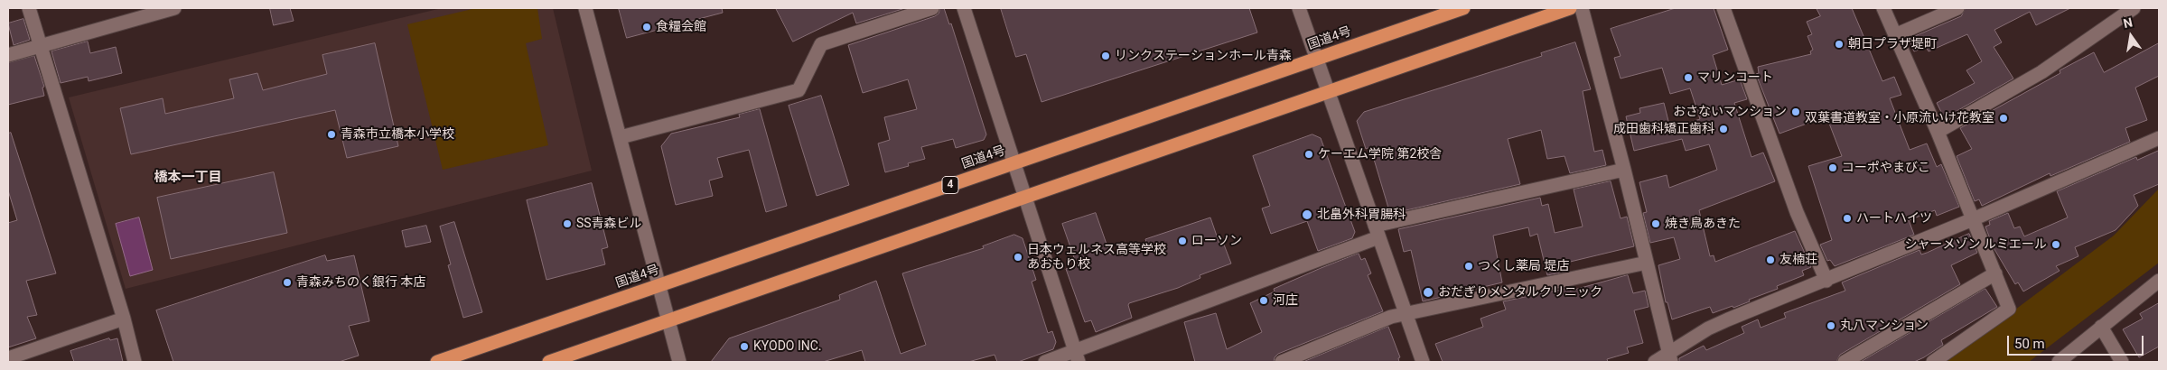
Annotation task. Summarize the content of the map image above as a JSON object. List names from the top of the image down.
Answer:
{
  "streets": {
    "highway": ["国道4号", "4"]
  },
  "districts": ["橋本一丁目"],
  "places": [
    "食糧会館",
    "朝日プラザ堤町",
    "リンクステーションホール青森",
    "マリンコート",
    "おさないマンション",
    "双葉書道教室・小原流いけ花教室",
    "成田歯科矯正歯科",
    "青森市立橋本小学校",
    "ケーエム学院 第2校舎",
    "コーポやまびこ",
    "北畠外科胃腸科",
    "ハートハイツ",
    "SS青森ビル",
    "焼き鳥あきた",
    "ローソン",
    "シャーメゾン ルミエール",
    "日本ウェルネス高等学校 あおもり校",
    "友楠荘",
    "つくし薬局 堤店",
    "青森みちのく銀行 本店",
    "おだぎりメンタルクリニック",
    "河庄",
    "丸八マンション",
    "KYODO INC."
  ],
  "scale_bar": "50 m",
  "north": "top"
}
